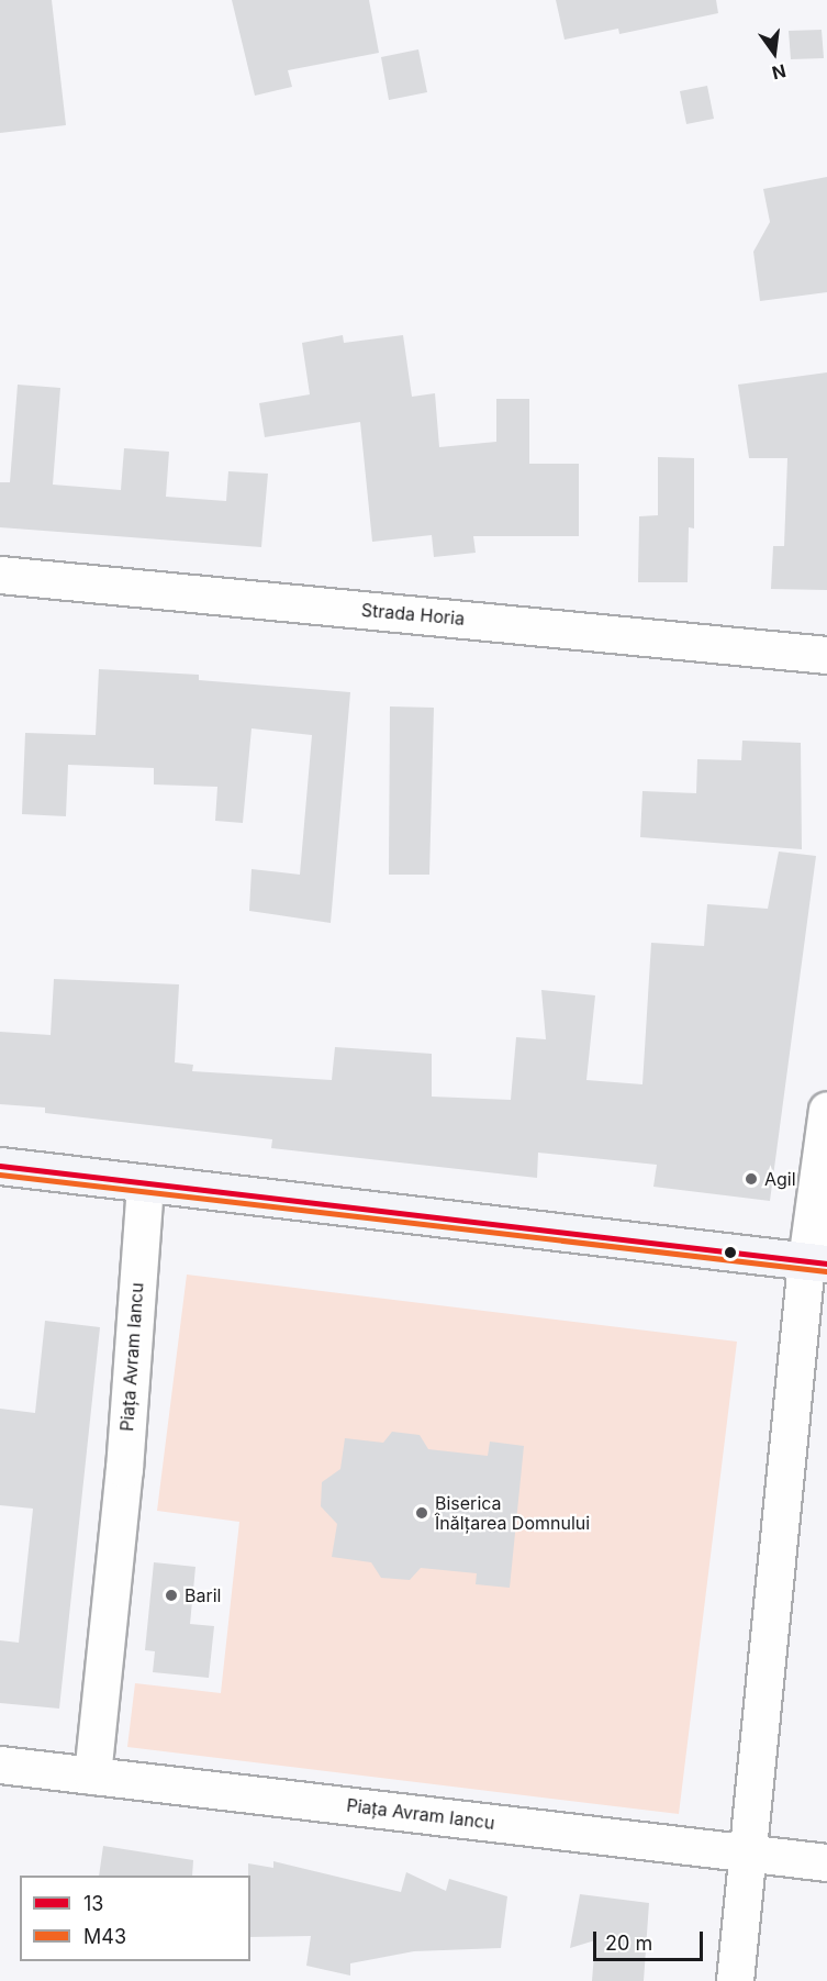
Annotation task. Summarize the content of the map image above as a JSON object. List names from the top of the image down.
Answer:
{
  "streets": {
    "street": ["Strada Horia", "Piața Avram Iancu"]
  },
  "places": ["Agil", "Biserica Înălțarea Domnului", "Baril"],
  "lines": ["transit line 13", "transit line M43"],
  "legend": ["13", "M43"],
  "scale_bar": "20 m",
  "north": "bottom"
}
